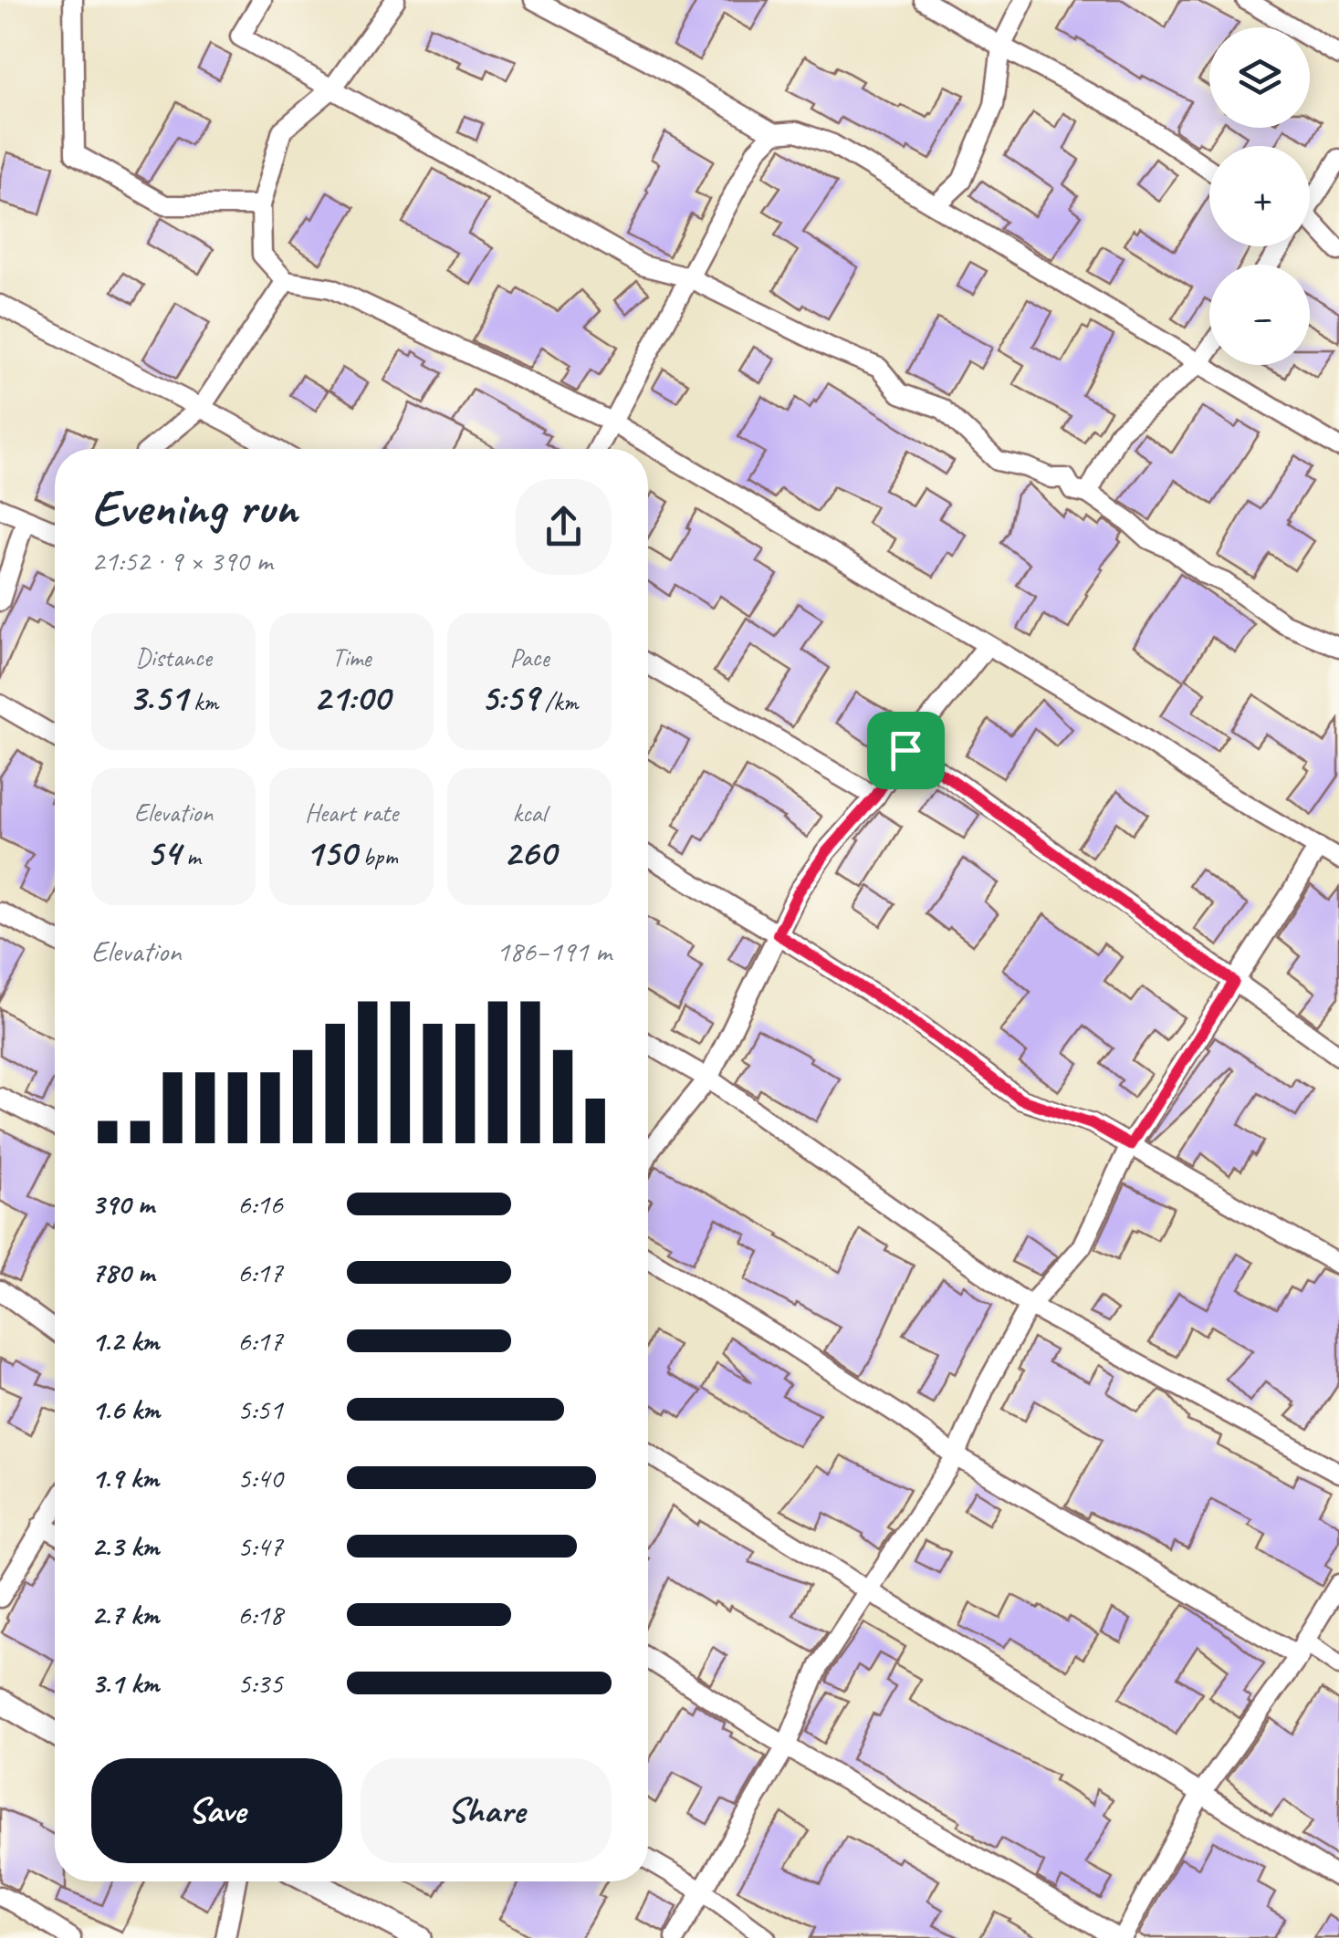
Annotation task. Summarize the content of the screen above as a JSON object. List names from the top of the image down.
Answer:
{
  "page": {
    "map_buttons": ["+", "−"],
    "heading": ["Evening run", "21:52 · 9 × 390 m"],
    "stats": [
      ["Distance", "3.51 km"],
      ["Time", "21:00"],
      ["Pace", "5:59 /km"],
      ["Elevation", "54 m"],
      ["Heart rate", "150 bpm"],
      ["kcal", "260"]
    ],
    "chart": ["Elevation", "186–191 m"],
    "list": [
      {
        "name": "390 m",
        "note": "6:16"
      },
      {
        "name": "780 m",
        "note": "6:17"
      },
      {
        "name": "1.2 km",
        "note": "6:17"
      },
      {
        "name": "1.6 km",
        "note": "5:51"
      },
      {
        "name": "1.9 km",
        "note": "5:40"
      },
      {
        "name": "2.3 km",
        "note": "5:47"
      },
      {
        "name": "2.7 km",
        "note": "6:18"
      },
      {
        "name": "3.1 km",
        "note": "5:35"
      }
    ],
    "buttons": ["Save", "Share"]
  }
}
